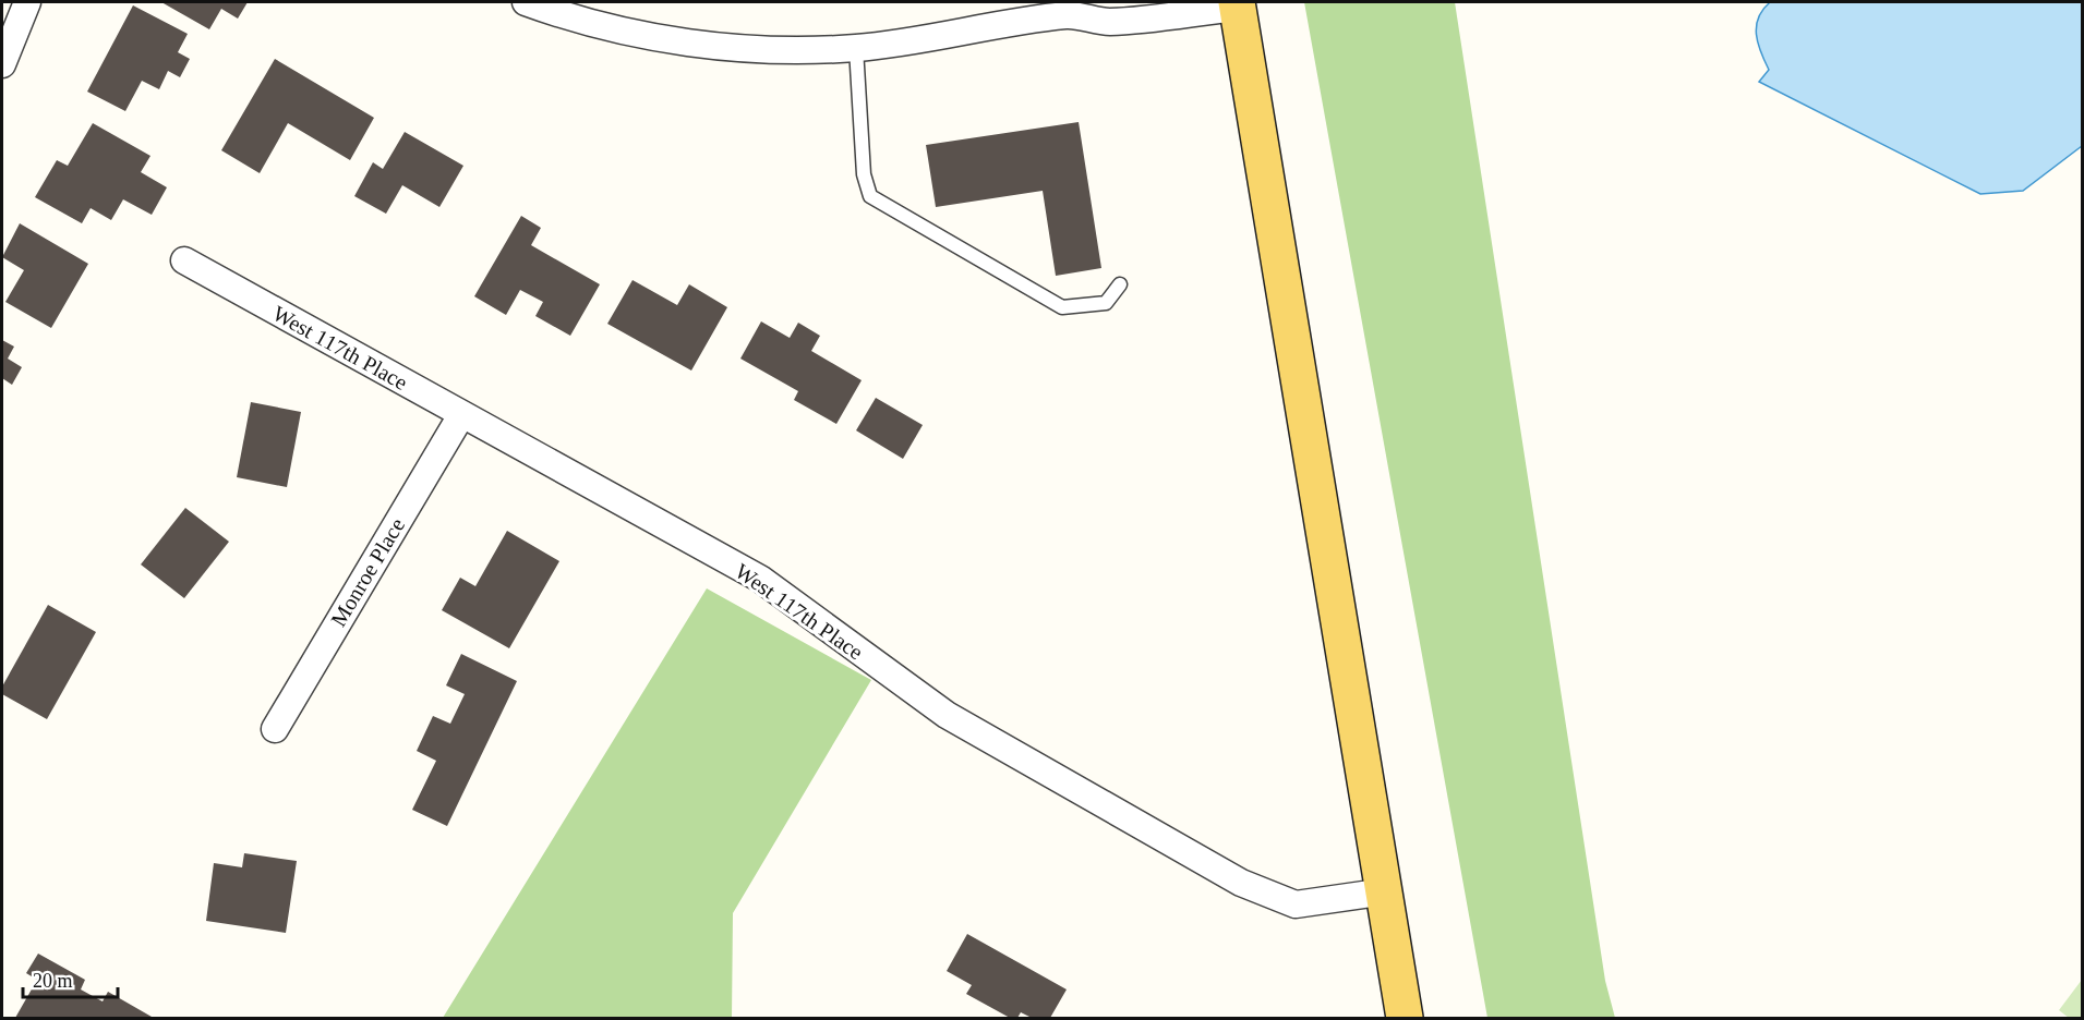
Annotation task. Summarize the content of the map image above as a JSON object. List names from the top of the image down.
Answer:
{
  "streets": {
    "street": ["West 117th Place", "Monroe Place"]
  },
  "crossings": [
    ["West 117th Place", "Monroe Place"]
  ],
  "scale_bar": "20 m"
}
